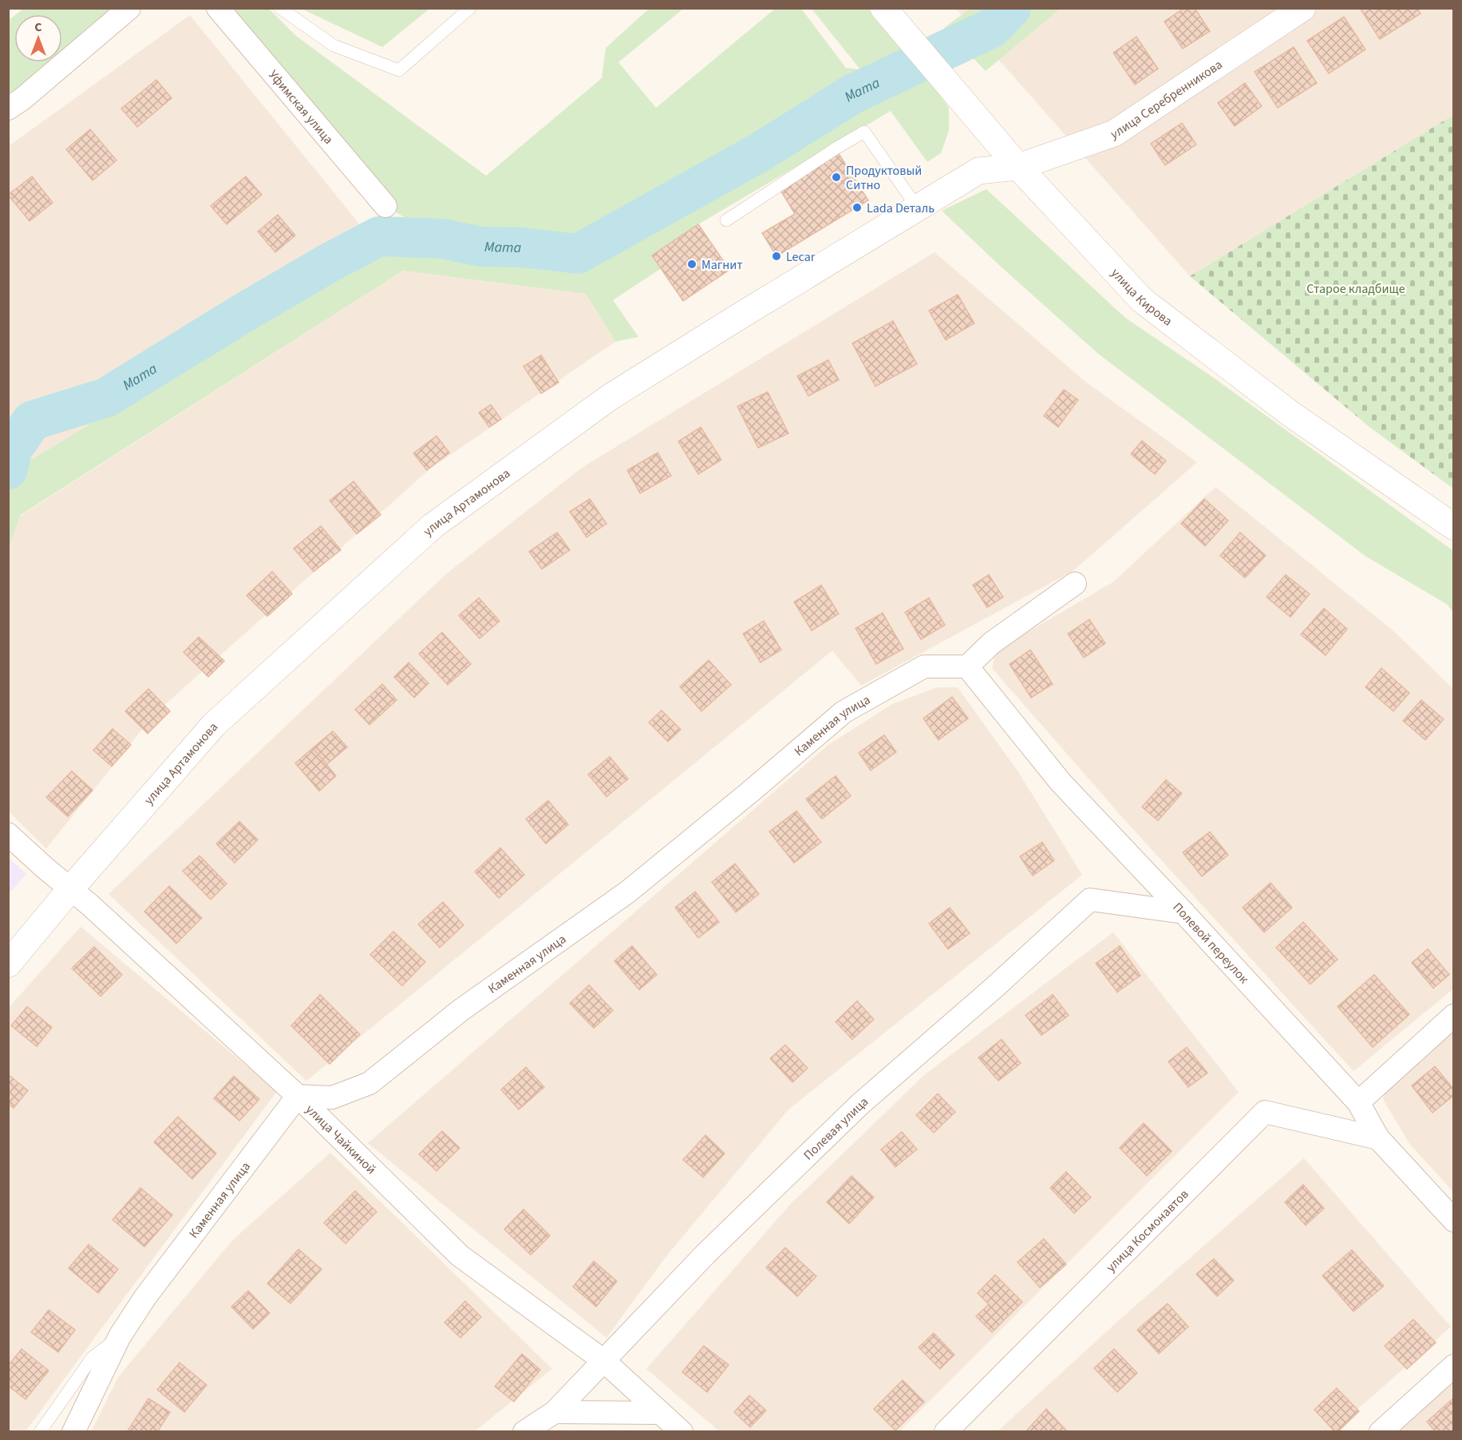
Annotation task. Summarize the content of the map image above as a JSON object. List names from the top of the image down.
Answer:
{
  "streets": {
    "street": [
      "улица Серебренникова",
      "Уфимская улица",
      "улица Кирова",
      "улица Артамонова",
      "Каменная улица",
      "Полевой переулок",
      "Полевая улица",
      "улица Чайкиной",
      "улица Космонавтов"
    ]
  },
  "crossings": [
    ["улица Серебренникова", "улица Кирова"],
    ["улица Серебренникова", "улица Артамонова"],
    ["улица Кирова", "улица Артамонова"],
    ["улица Артамонова", "улица Чайкиной"],
    ["Каменная улица", "Полевой переулок"],
    ["Каменная улица", "улица Чайкиной"],
    ["Полевой переулок", "Полевая улица"],
    ["Полевой переулок", "улица Космонавтов"],
    ["Полевая улица", "улица Чайкиной"]
  ],
  "water": ["Мата"],
  "parks": ["Старое кладбище"],
  "places": [
    "Продуктовый Ситно",
    "Lada Dеталь",
    "Lecar",
    "Магнит"
  ],
  "north": "top"
}
